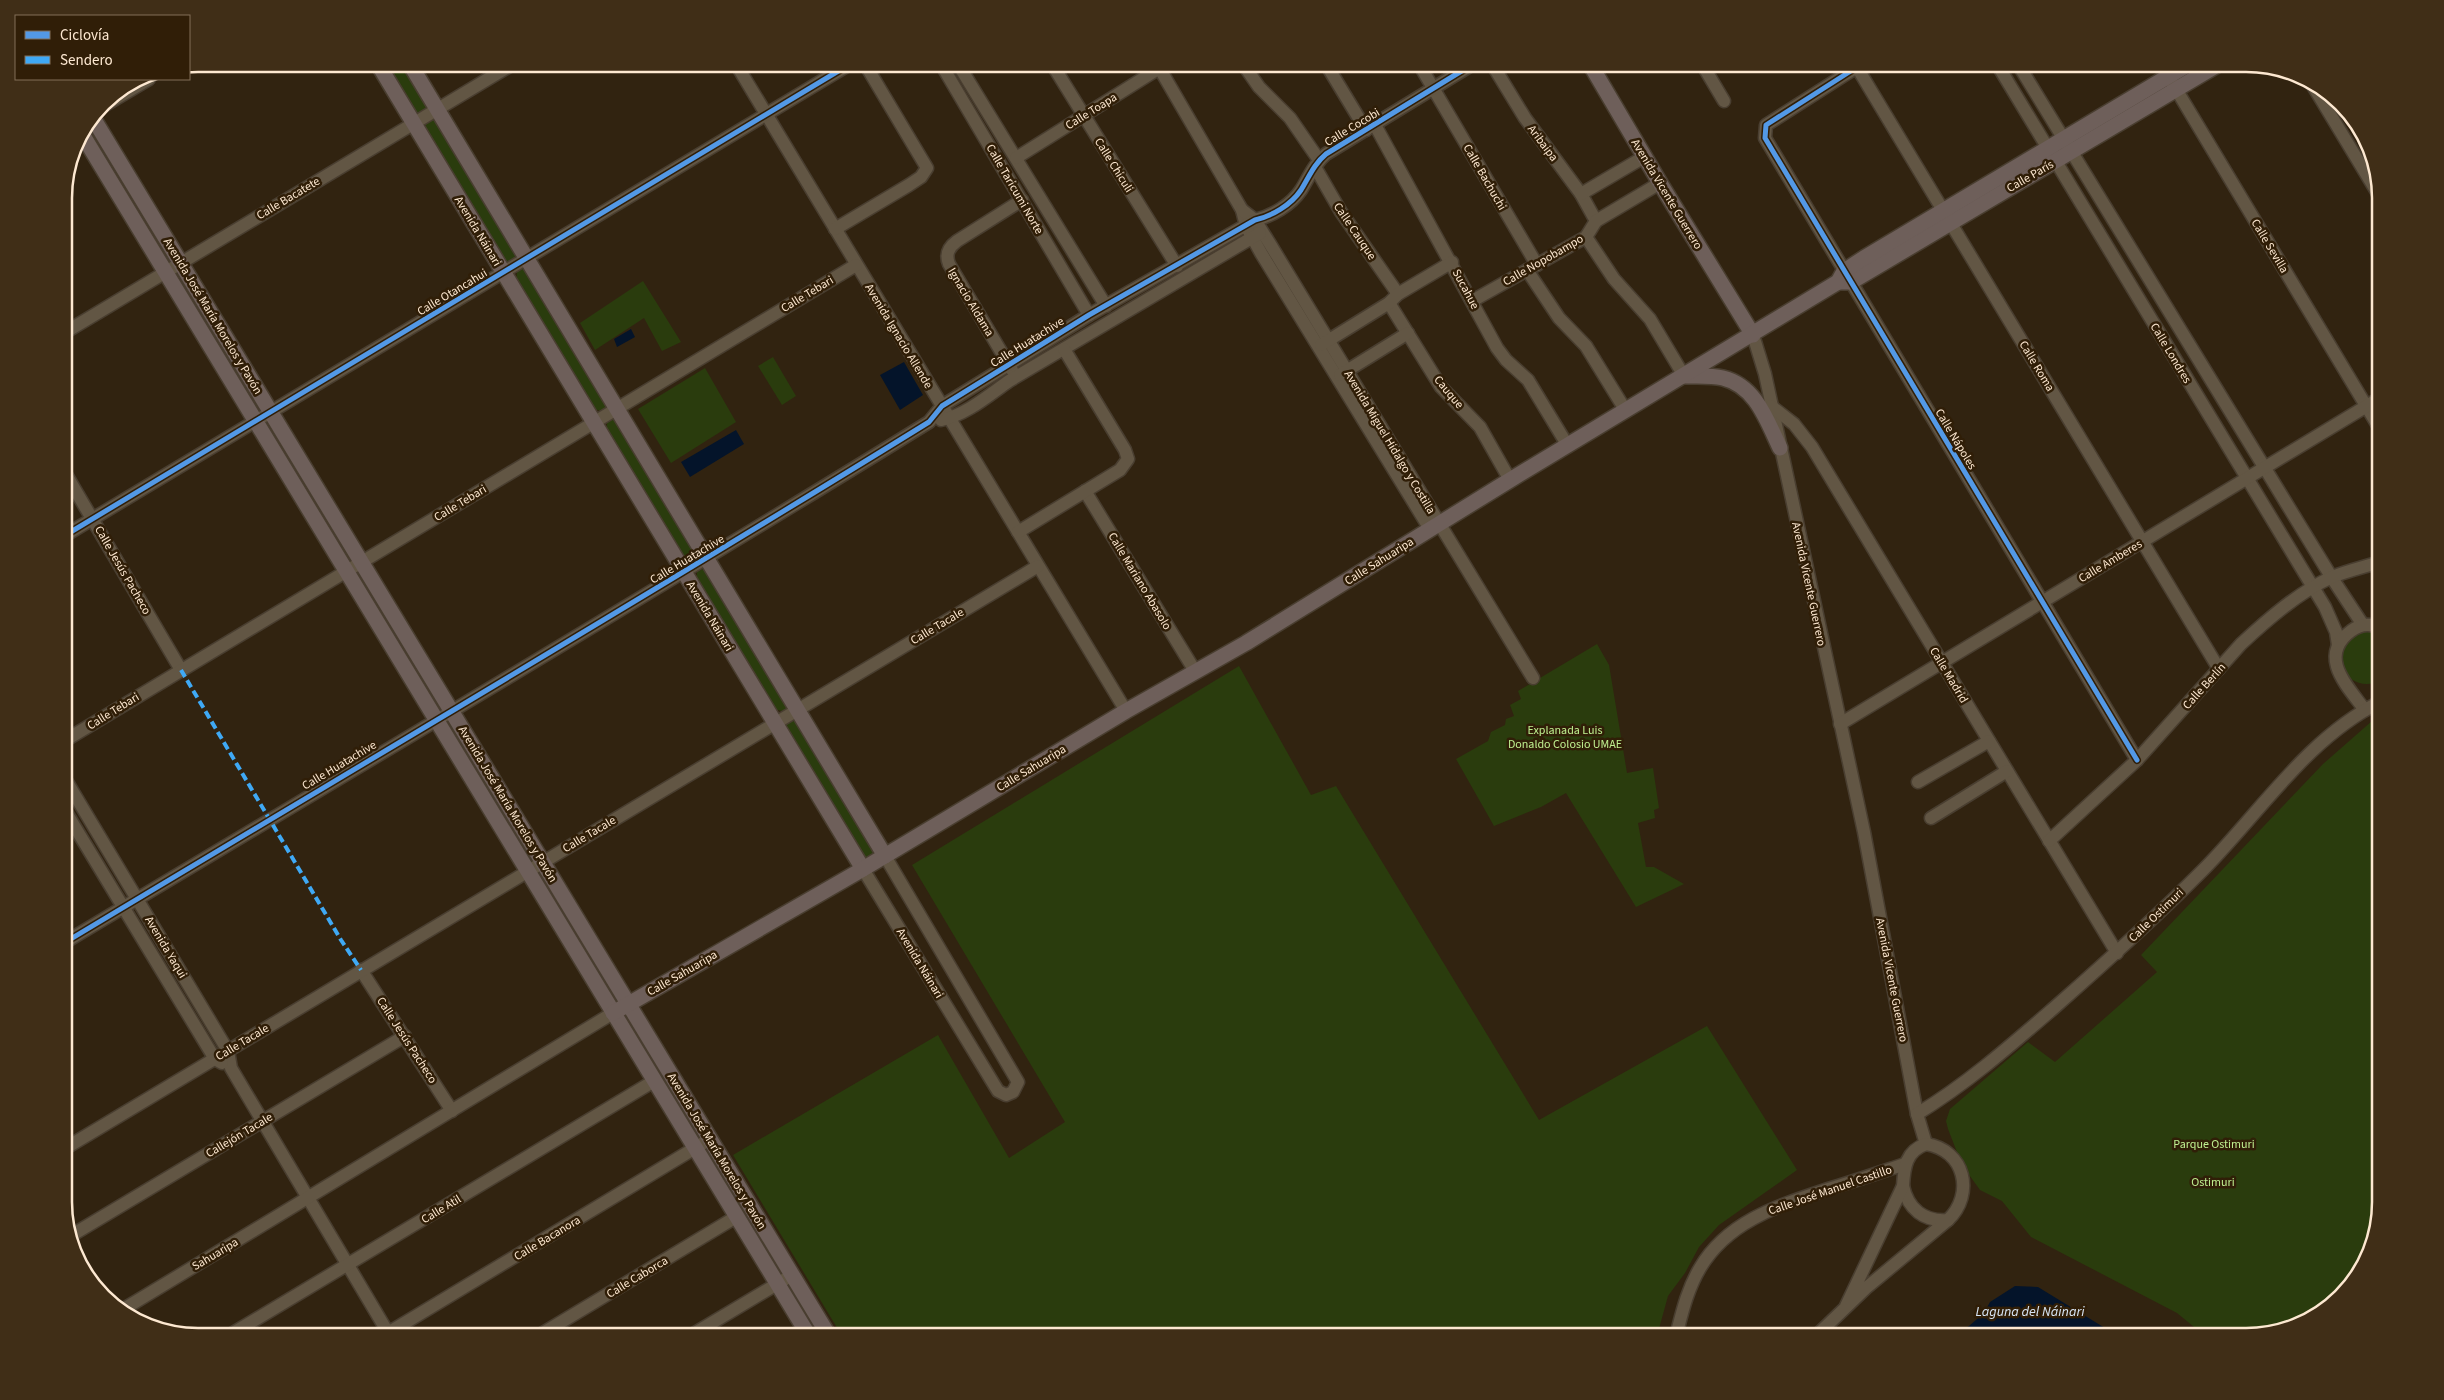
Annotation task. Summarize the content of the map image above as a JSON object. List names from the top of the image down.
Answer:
{
  "streets": {
    "main road": [
      "Calle París",
      "Avenida Vicente Guerrero",
      "Avenida Náinari",
      "Avenida José María Morelos y Pavón",
      "Calle Sahuaripa"
    ],
    "street": [
      "Calle Toapa",
      "Calle Cocobi",
      "Aribaipa",
      "Calle Chiculi",
      "Calle Bachuchi",
      "Calle Taricumi Norte",
      "Calle Bacatete",
      "Calle Cauque",
      "Calle Sevilla",
      "Calle Nopobampo",
      "Sucahue",
      "Calle Otancahui",
      "Calle Tebari",
      "Ignacio Aldama",
      "Avenida Ignacio Allende",
      "Calle Huatachive",
      "Calle Londres",
      "Calle Roma",
      "Cauque",
      "Calle Nápoles",
      "Avenida Miguel Hidalgo y Costilla",
      "Calle Amberes",
      "Calle Jesús Pacheco",
      "Calle Mariano Abasolo",
      "Calle Tacale",
      "Calle Madrid",
      "Calle Berlín",
      "Calle Ostimuri",
      "Avenida Yaqui",
      "Callejón Tacale",
      "Calle José Manuel Castillo",
      "Calle Atil",
      "Calle Bacanora",
      "Sahuaripa",
      "Calle Caborca"
    ]
  },
  "crossings": [
    ["Calle Toapa", "Calle Chiculi"],
    ["Calle Toapa", "Calle Taricumi Norte"],
    ["Calle Cocobi", "Calle Bachuchi"],
    ["Calle Cocobi", "Calle Cauque"],
    ["Calle Cocobi", "Sucahue"],
    ["Calle Cocobi", "Calle Huatachive"],
    ["Calle Cocobi", "Avenida Miguel Hidalgo y Costilla"],
    ["Aribaipa", "Calle Nopobampo"],
    ["Calle Chiculi", "Calle Huatachive"],
    ["Calle París", "Avenida Vicente Guerrero"],
    ["Calle París", "Calle Sevilla"],
    ["Calle París", "Calle Londres"],
    ["Calle París", "Calle Roma"],
    ["Calle París", "Calle Nápoles"],
    ["Calle París", "Calle Sahuaripa"],
    ["Calle Bachuchi", "Calle Nopobampo"],
    ["Calle Bachuchi", "Calle Sahuaripa"],
    ["Calle Taricumi Norte", "Ignacio Aldama"],
    ["Calle Taricumi Norte", "Calle Huatachive"],
    ["Avenida Vicente Guerrero", "Calle Nopobampo"],
    ["Avenida Vicente Guerrero", "Calle Sahuaripa"],
    ["Avenida Vicente Guerrero", "Calle Amberes"],
    ["Avenida Vicente Guerrero", "Calle Madrid"],
    ["Avenida Vicente Guerrero", "Calle Ostimuri"],
    ["Avenida Vicente Guerrero", "Calle José Manuel Castillo"],
    ["Calle Bacatete", "Avenida Náinari"],
    ["Calle Bacatete", "Avenida José María Morelos y Pavón"],
    ["Avenida Náinari", "Calle Otancahui"],
    ["Avenida Náinari", "Calle Tebari"],
    ["Avenida Náinari", "Calle Huatachive"],
    ["Avenida Náinari", "Calle Sahuaripa"],
    ["Avenida Náinari", "Calle Tacale"],
    ["Calle Cauque", "Cauque"],
    ["Calle Sevilla", "Calle Amberes"],
    ["Calle Nopobampo", "Sucahue"],
    ["Sucahue", "Calle Sahuaripa"],
    ["Calle Otancahui", "Avenida José María Morelos y Pavón"],
    ["Calle Otancahui", "Avenida Ignacio Allende"],
    ["Calle Otancahui", "Calle Jesús Pacheco"],
    ["Calle Tebari", "Avenida José María Morelos y Pavón"],
    ["Calle Tebari", "Avenida Ignacio Allende"],
    ["Calle Tebari", "Calle Jesús Pacheco"],
    ["Ignacio Aldama", "Calle Huatachive"],
    ["Avenida José María Morelos y Pavón", "Calle Huatachive"],
    ["Avenida José María Morelos y Pavón", "Calle Sahuaripa"],
    ["Avenida José María Morelos y Pavón", "Calle Tacale"],
    ["Avenida José María Morelos y Pavón", "Calle Atil"],
    ["Avenida José María Morelos y Pavón", "Calle Bacanora"],
    ["Avenida José María Morelos y Pavón", "Calle Caborca"],
    ["Avenida Ignacio Allende", "Calle Huatachive"],
    ["Avenida Ignacio Allende", "Calle Sahuaripa"],
    ["Avenida Ignacio Allende", "Calle Tacale"],
    ["Calle Huatachive", "Avenida Miguel Hidalgo y Costilla"],
    ["Calle Huatachive", "Avenida Yaqui"],
    ["Calle Londres", "Calle Amberes"],
    ["Calle Londres", "Calle Berlín"],
    ["Calle Londres", "Calle Ostimuri"],
    ["Calle Roma", "Calle Amberes"],
    ["Calle Roma", "Calle Berlín"],
    ["Cauque", "Calle Sahuaripa"],
    ["Calle Nápoles", "Calle Amberes"],
    ["Calle Nápoles", "Calle Berlín"],
    ["Avenida Miguel Hidalgo y Costilla", "Calle Sahuaripa"],
    ["Calle Sahuaripa", "Calle Jesús Pacheco"],
    ["Calle Sahuaripa", "Calle Mariano Abasolo"],
    ["Calle Sahuaripa", "Avenida Yaqui"],
    ["Calle Sahuaripa", "Sahuaripa"],
    ["Calle Amberes", "Calle Madrid"],
    ["Calle Jesús Pacheco", "Calle Tacale"],
    ["Calle Jesús Pacheco", "Callejón Tacale"],
    ["Calle Tacale", "Avenida Yaqui"],
    ["Calle Madrid", "Calle Berlín"],
    ["Calle Madrid", "Calle Ostimuri"],
    ["Avenida Yaqui", "Callejón Tacale"],
    ["Avenida Yaqui", "Calle Atil"],
    ["Avenida Yaqui", "Sahuaripa"]
  ],
  "water": ["Laguna del Náinari"],
  "parks": ["Explanada Luis Donaldo Colosio UMAE", "Parque Ostimuri", "Ostimuri"],
  "legend": ["Ciclovía", "Sendero"]
}
